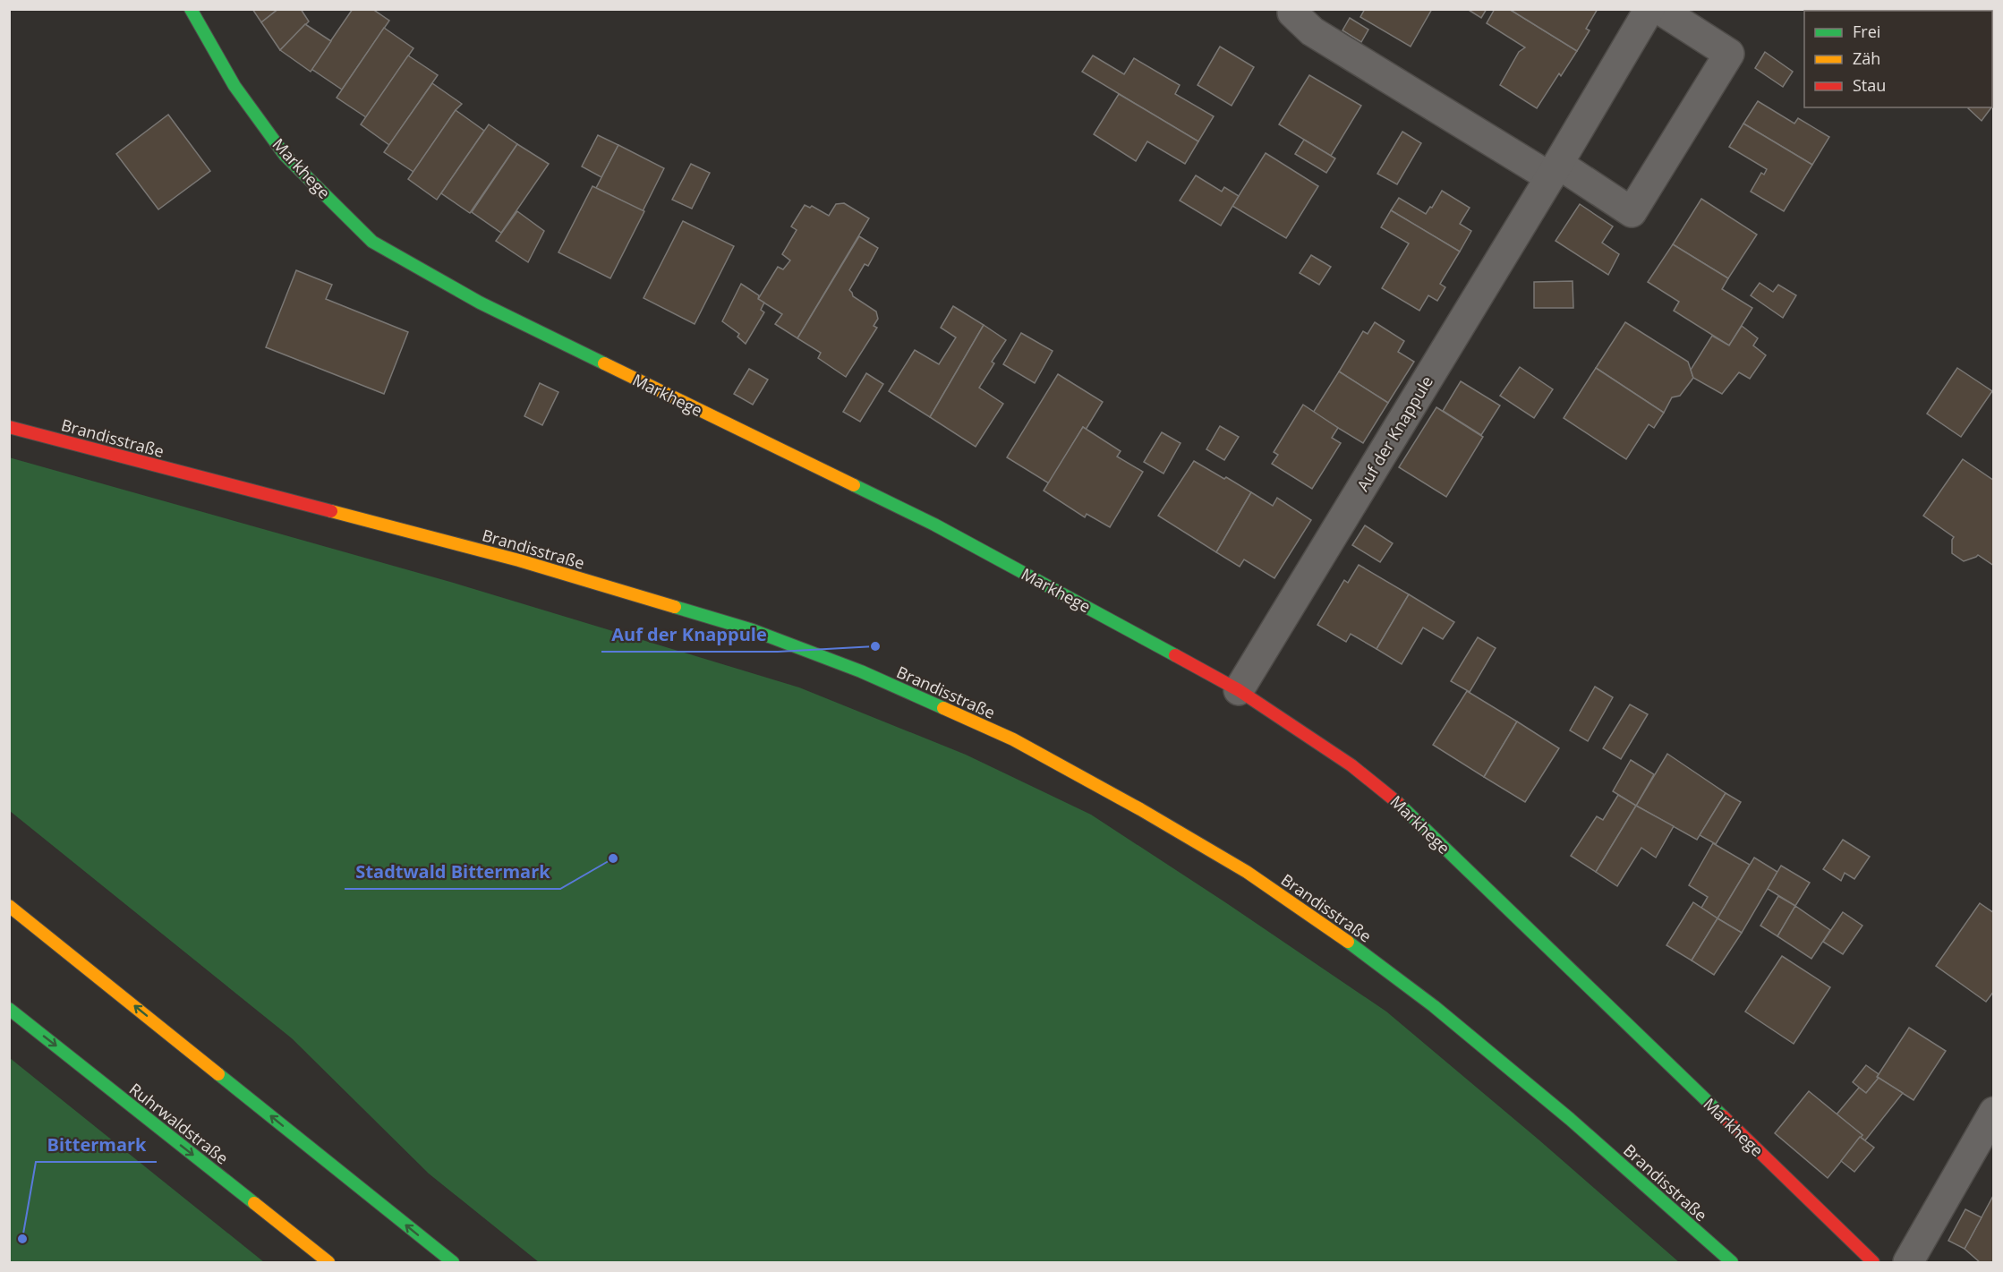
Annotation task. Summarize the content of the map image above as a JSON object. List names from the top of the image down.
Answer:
{
  "streets": {
    "main road": ["Markhege", "Brandisstraße", "Ruhrwaldstraße"],
    "street": ["Auf der Knappule"]
  },
  "crossings": [
    ["Markhege", "Auf der Knappule"]
  ],
  "places": ["Auf der Knappule", "Stadtwald Bittermark", "Bittermark"],
  "legend": ["Frei", "Zäh", "Stau"]
}
